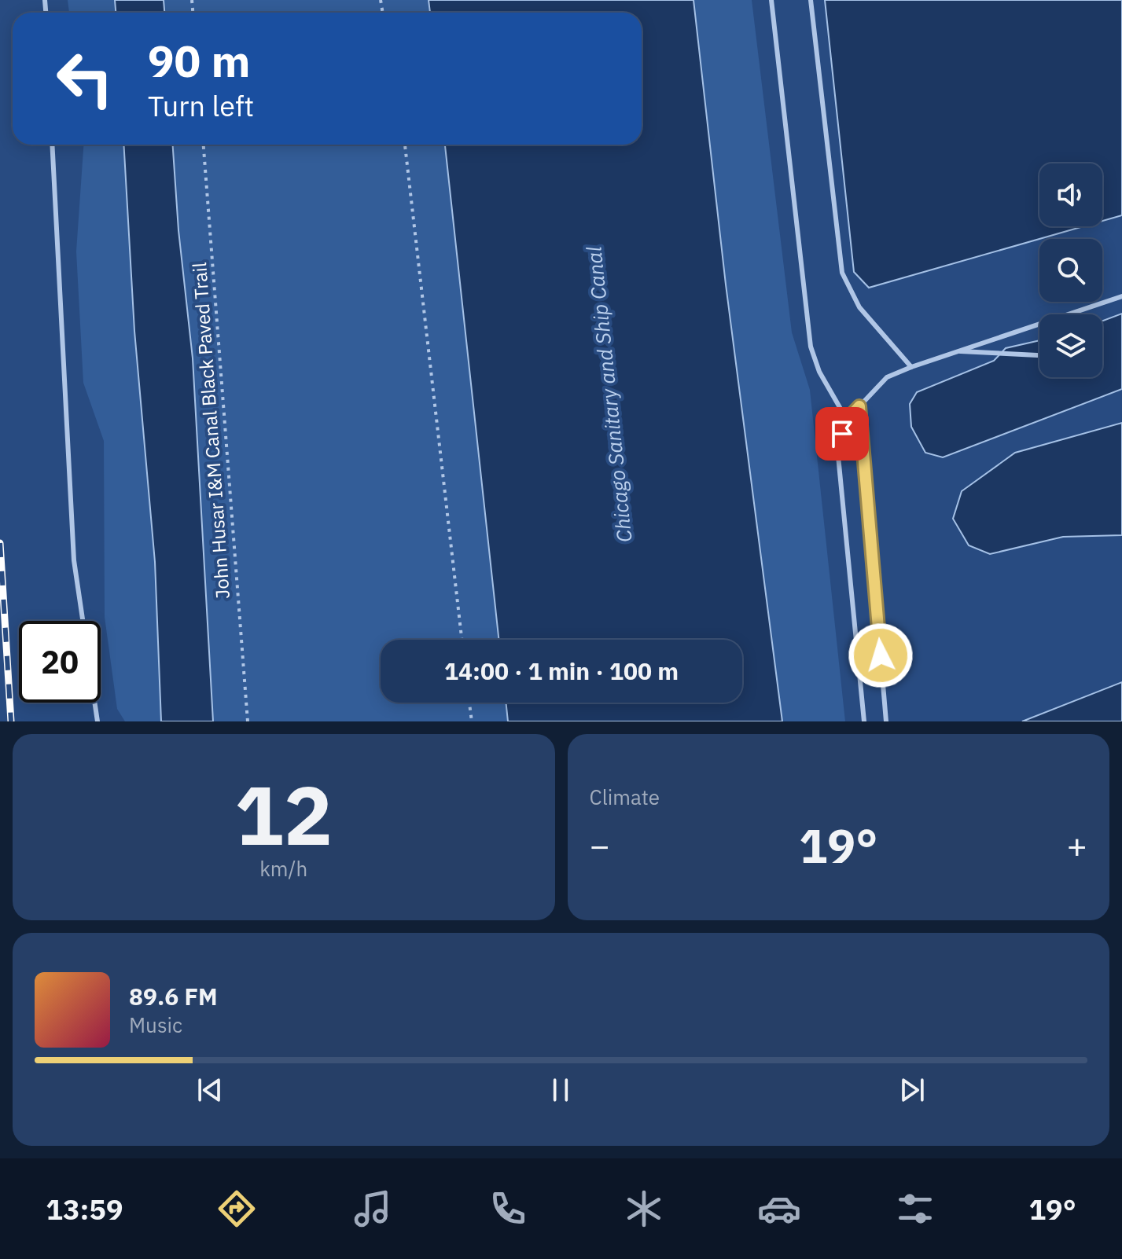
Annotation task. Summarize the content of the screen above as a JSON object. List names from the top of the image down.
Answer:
{
  "streets": {
    "path": ["John Husar I&M Canal Black Paved Trail"]
  },
  "water": ["Chicago Sanitary and Ship Canal"],
  "page": {
    "turn": ["90 m", "Turn left"],
    "limit": "20",
    "trip": "14:00 · 1 min · 100 m",
    "tile": [
      ["12", "km/h"],
      "Climate"
    ],
    "heat": ["−", "19°", "+"],
    "song": ["89.6 FM", "Music"],
    "tabs": ["13:59", "19°"]
  }
}
